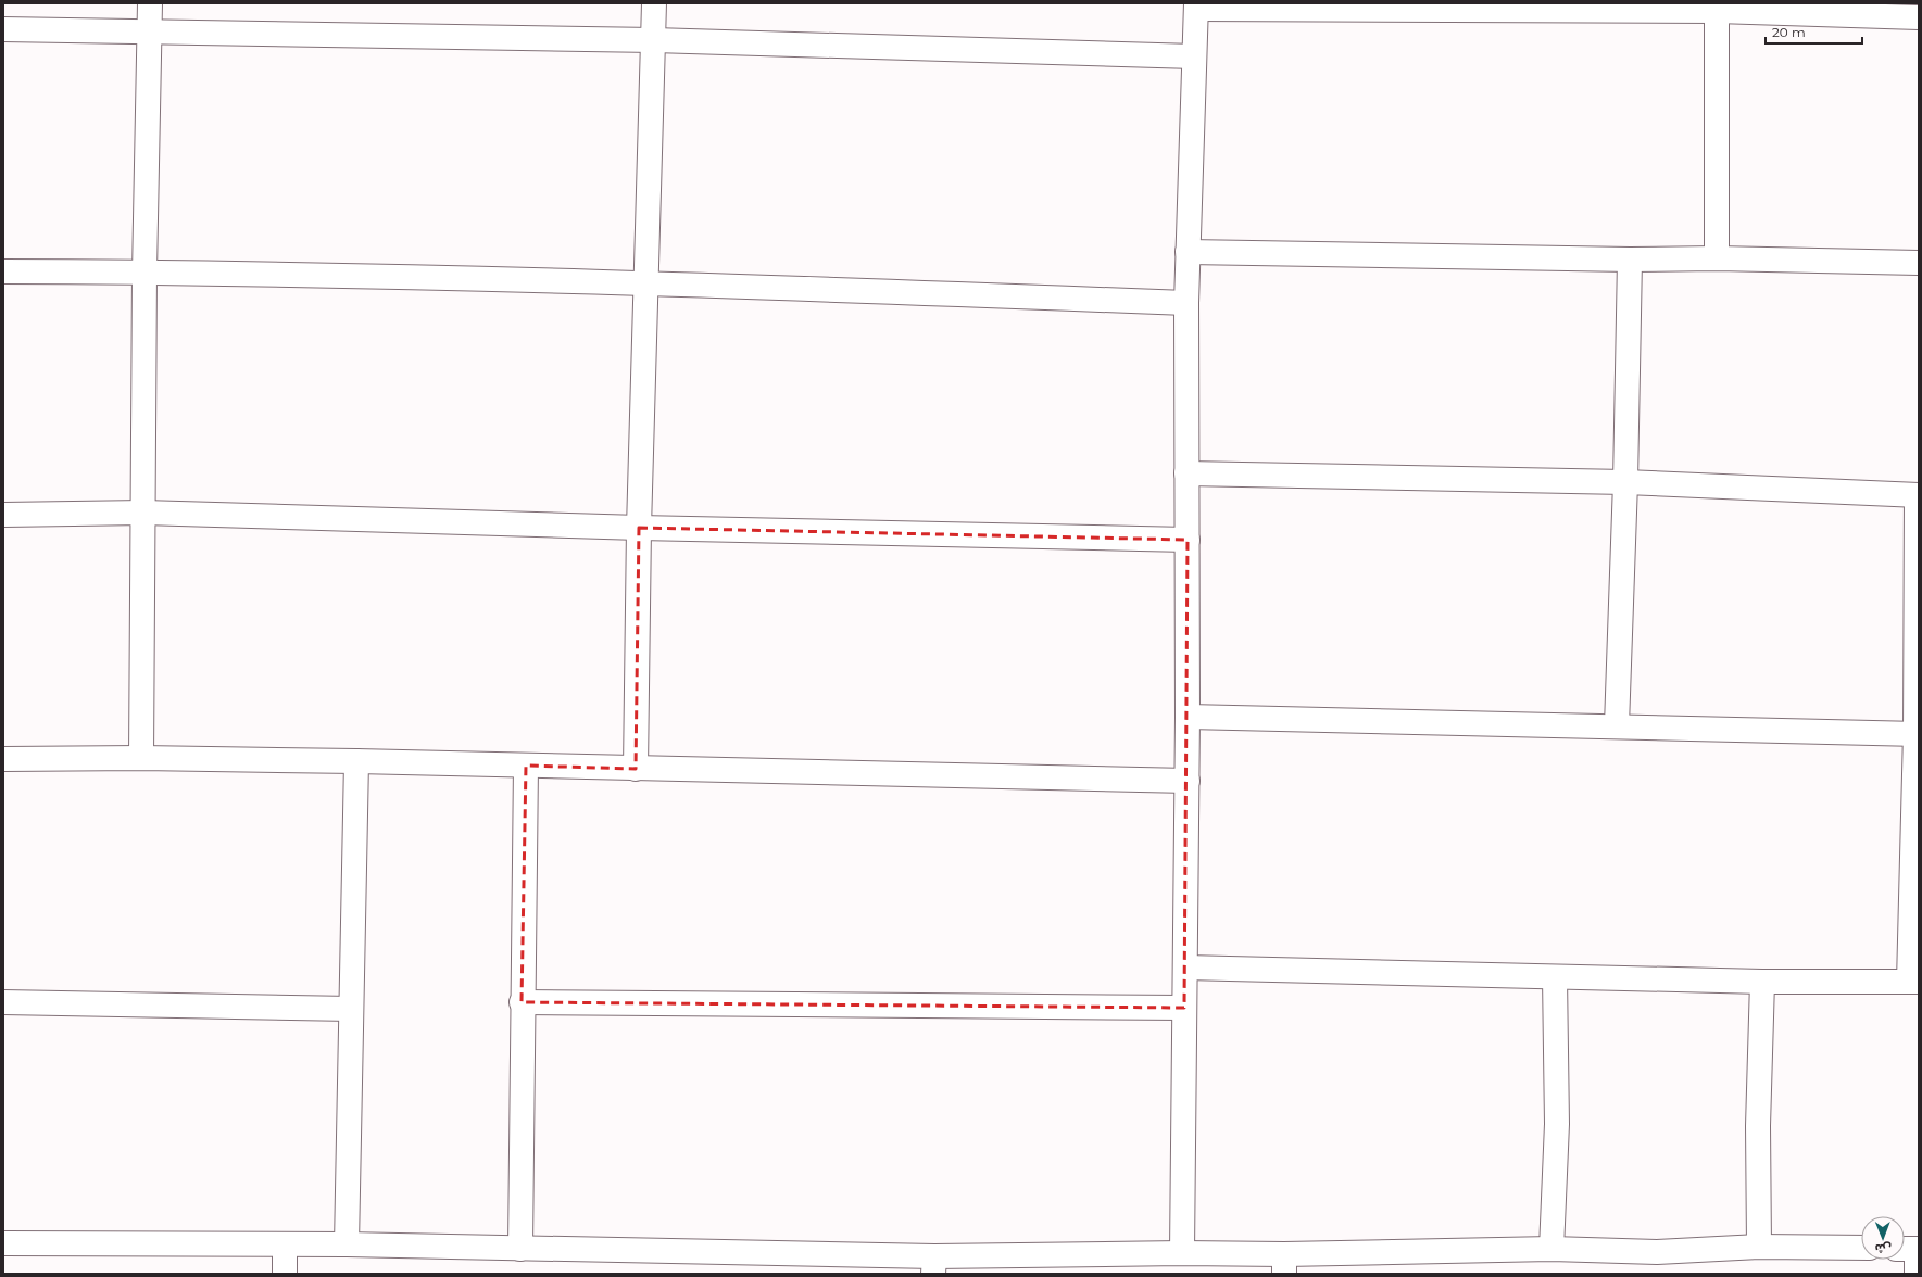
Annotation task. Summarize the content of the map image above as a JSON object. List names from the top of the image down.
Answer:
{
  "scale_bar": "20 m",
  "north": "bottom"
}
